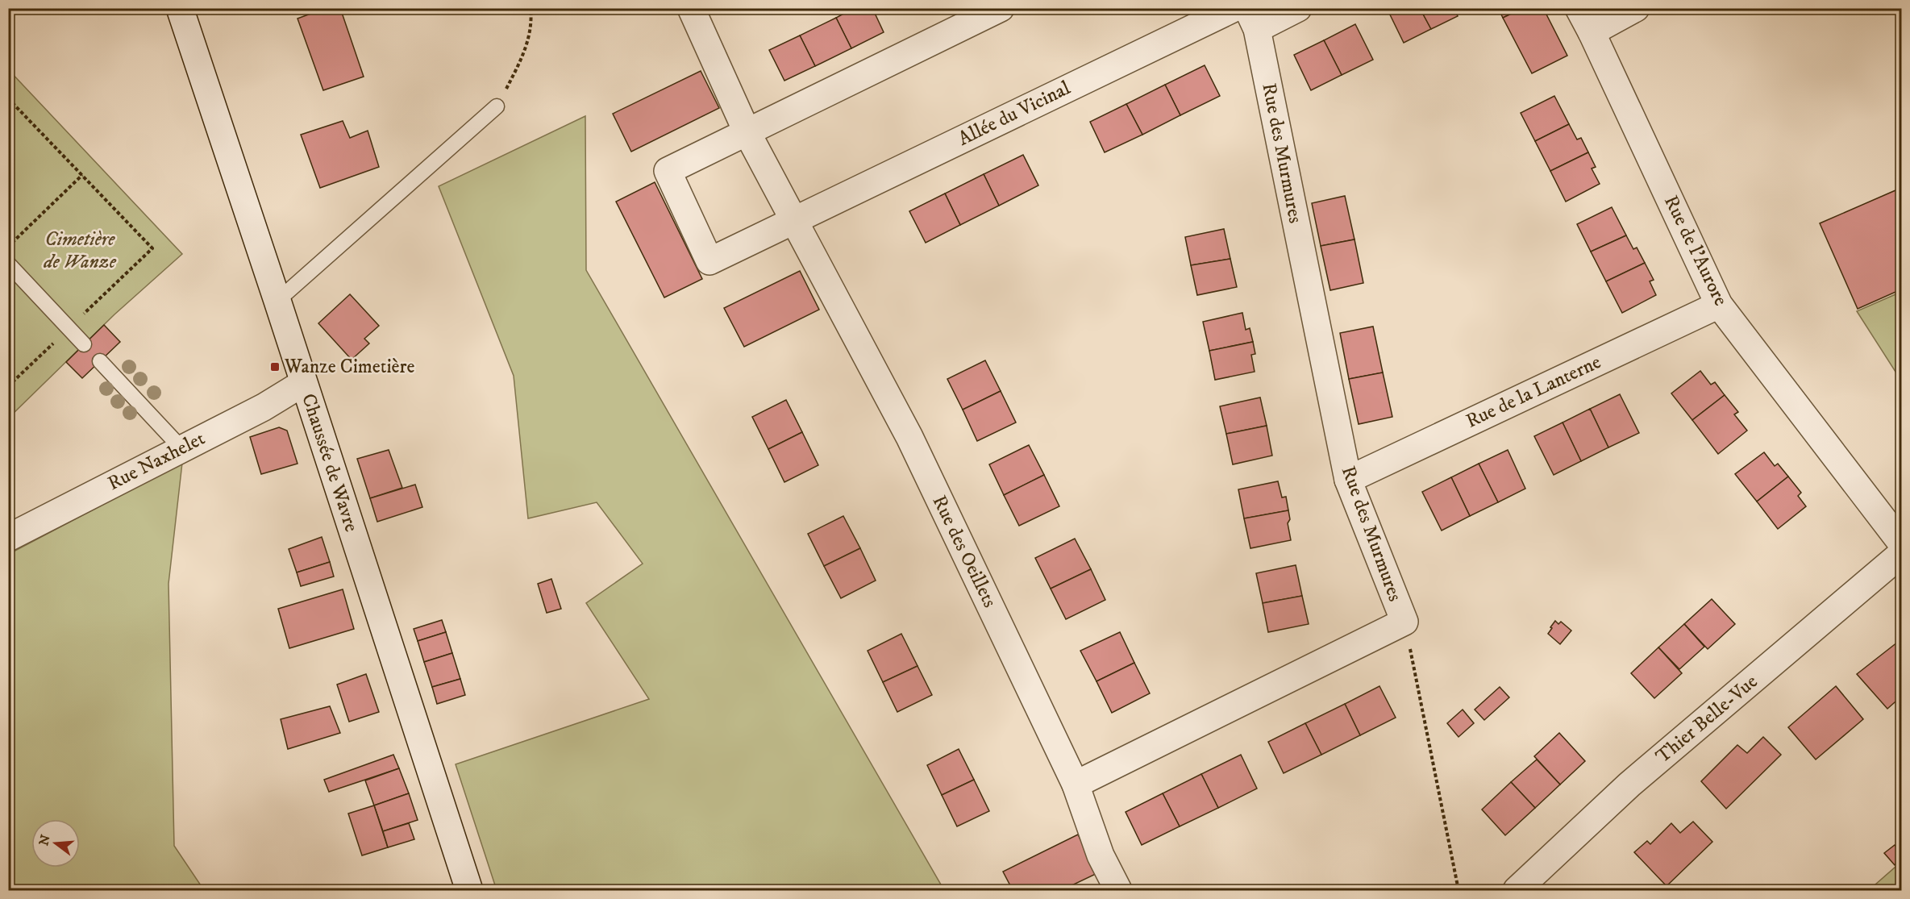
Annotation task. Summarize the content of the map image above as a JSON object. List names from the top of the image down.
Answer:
{
  "streets": {
    "street": [
      "Allée du Vicinal",
      "Rue des Murmures",
      "Rue de l'Aurore",
      "Rue de la Lanterne",
      "Rue Naxhelet",
      "Chaussée de Wavre",
      "Rue des Oeillets",
      "Thier Belle-Vue"
    ]
  },
  "crossings": [
    ["Allée du Vicinal", "Rue des Oeillets"],
    ["Rue des Murmures", "Rue de la Lanterne"],
    ["Rue des Murmures", "Rue des Oeillets"],
    ["Rue de l'Aurore", "Rue de la Lanterne"],
    ["Rue Naxhelet", "Chaussée de Wavre"]
  ],
  "parks": ["Cimetière de Wanze"],
  "places": {
    "transit": ["Wanze Cimetière"]
  },
  "north": "left"
}
